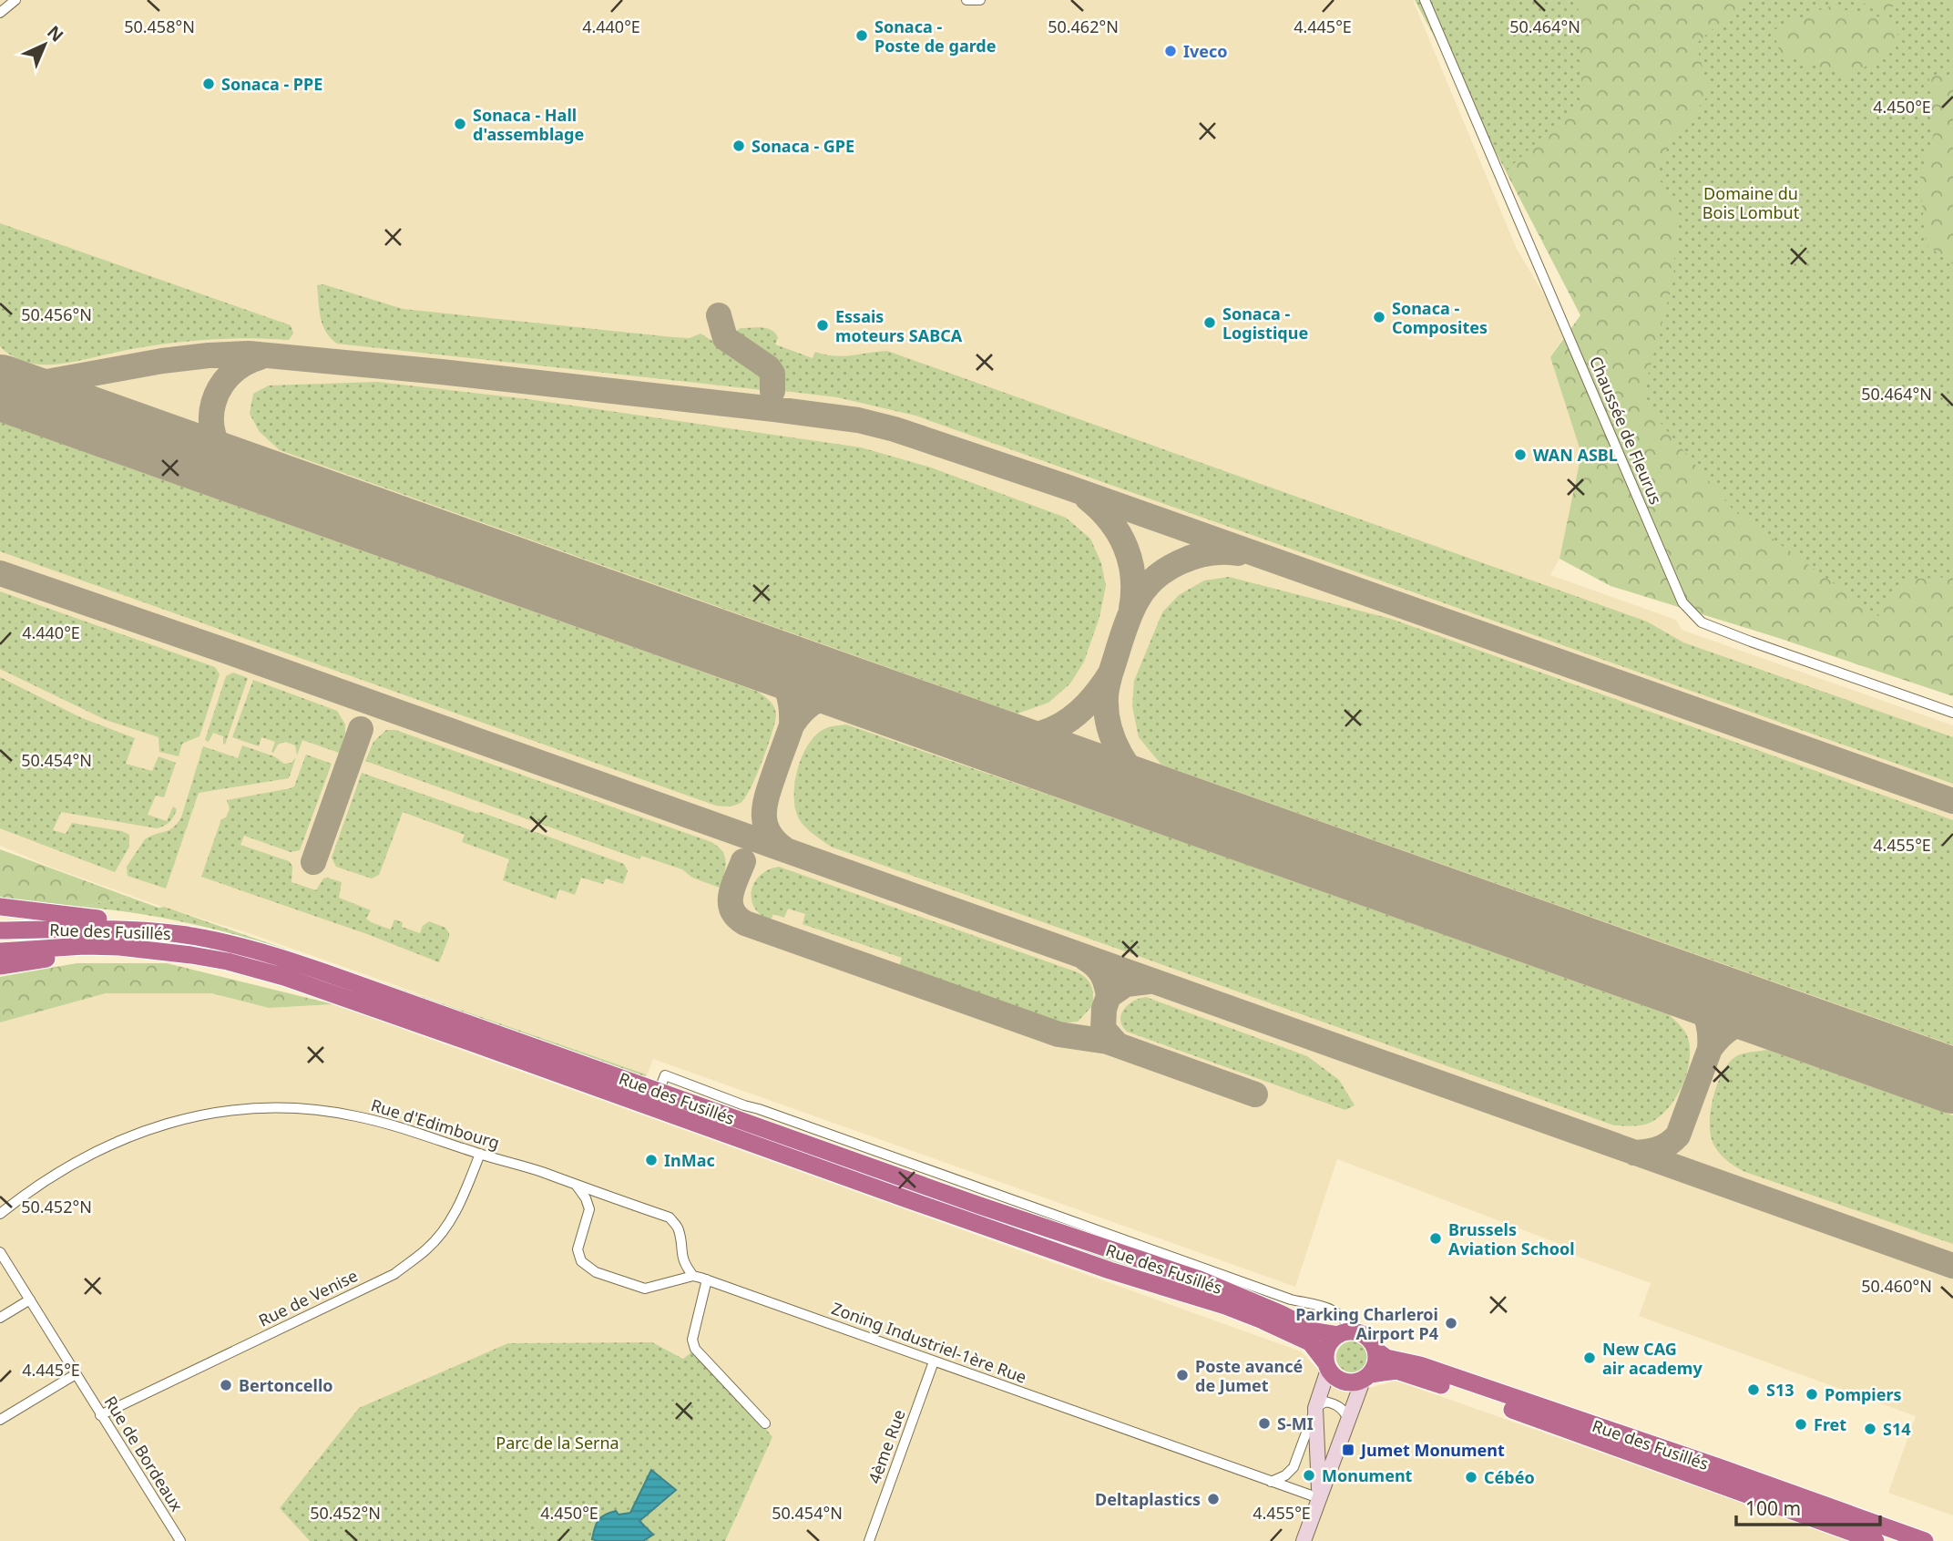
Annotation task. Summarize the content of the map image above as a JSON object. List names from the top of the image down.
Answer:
{
  "streets": {
    "highway": ["Rue des Fusillés"],
    "street": [
      "Chaussée de Fleurus",
      "Rue d'Edimbourg",
      "Rue de Venise",
      "Zoning Industriel-1ère Rue",
      "4ème Rue",
      "Rue de Bordeaux"
    ]
  },
  "crossings": [
    ["Rue d'Edimbourg", "Rue de Venise"],
    ["Rue d'Edimbourg", "Zoning Industriel-1ère Rue"],
    ["Rue de Venise", "Rue de Bordeaux"],
    ["Zoning Industriel-1ère Rue", "4ème Rue"]
  ],
  "parks": ["Domaine du Bois Lombut", "Parc de la Serna"],
  "places": {
    "other": [
      "Sonaca - Poste de garde",
      "Iveco",
      "Sonaca - PPE",
      "Sonaca - Hall d'assemblage",
      "Sonaca - GPE",
      "Sonaca - Composites",
      "Sonaca - Logistique",
      "Essais moteurs SABCA",
      "WAN ASBL",
      "InMac",
      "Brussels Aviation School",
      "Parking Charleroi Airport P4",
      "New CAG air academy",
      "Poste avancé de Jumet",
      "Bertoncello",
      "S13",
      "Pompiers",
      "S-MI",
      "Fret",
      "S14",
      "Monument",
      "Cébéo",
      "Deltaplastics"
    ],
    "transit": ["Jumet Monument"]
  },
  "scale_bar": "100 m",
  "north": "top right",
  "coordinates": [
    "50.458°N",
    "50.462°N",
    "50.464°N",
    "4.440°E",
    "4.445°E",
    "4.450°E",
    "50.456°N",
    "50.454°N",
    "4.455°E",
    "50.452°N",
    "50.460°N"
  ]
}
